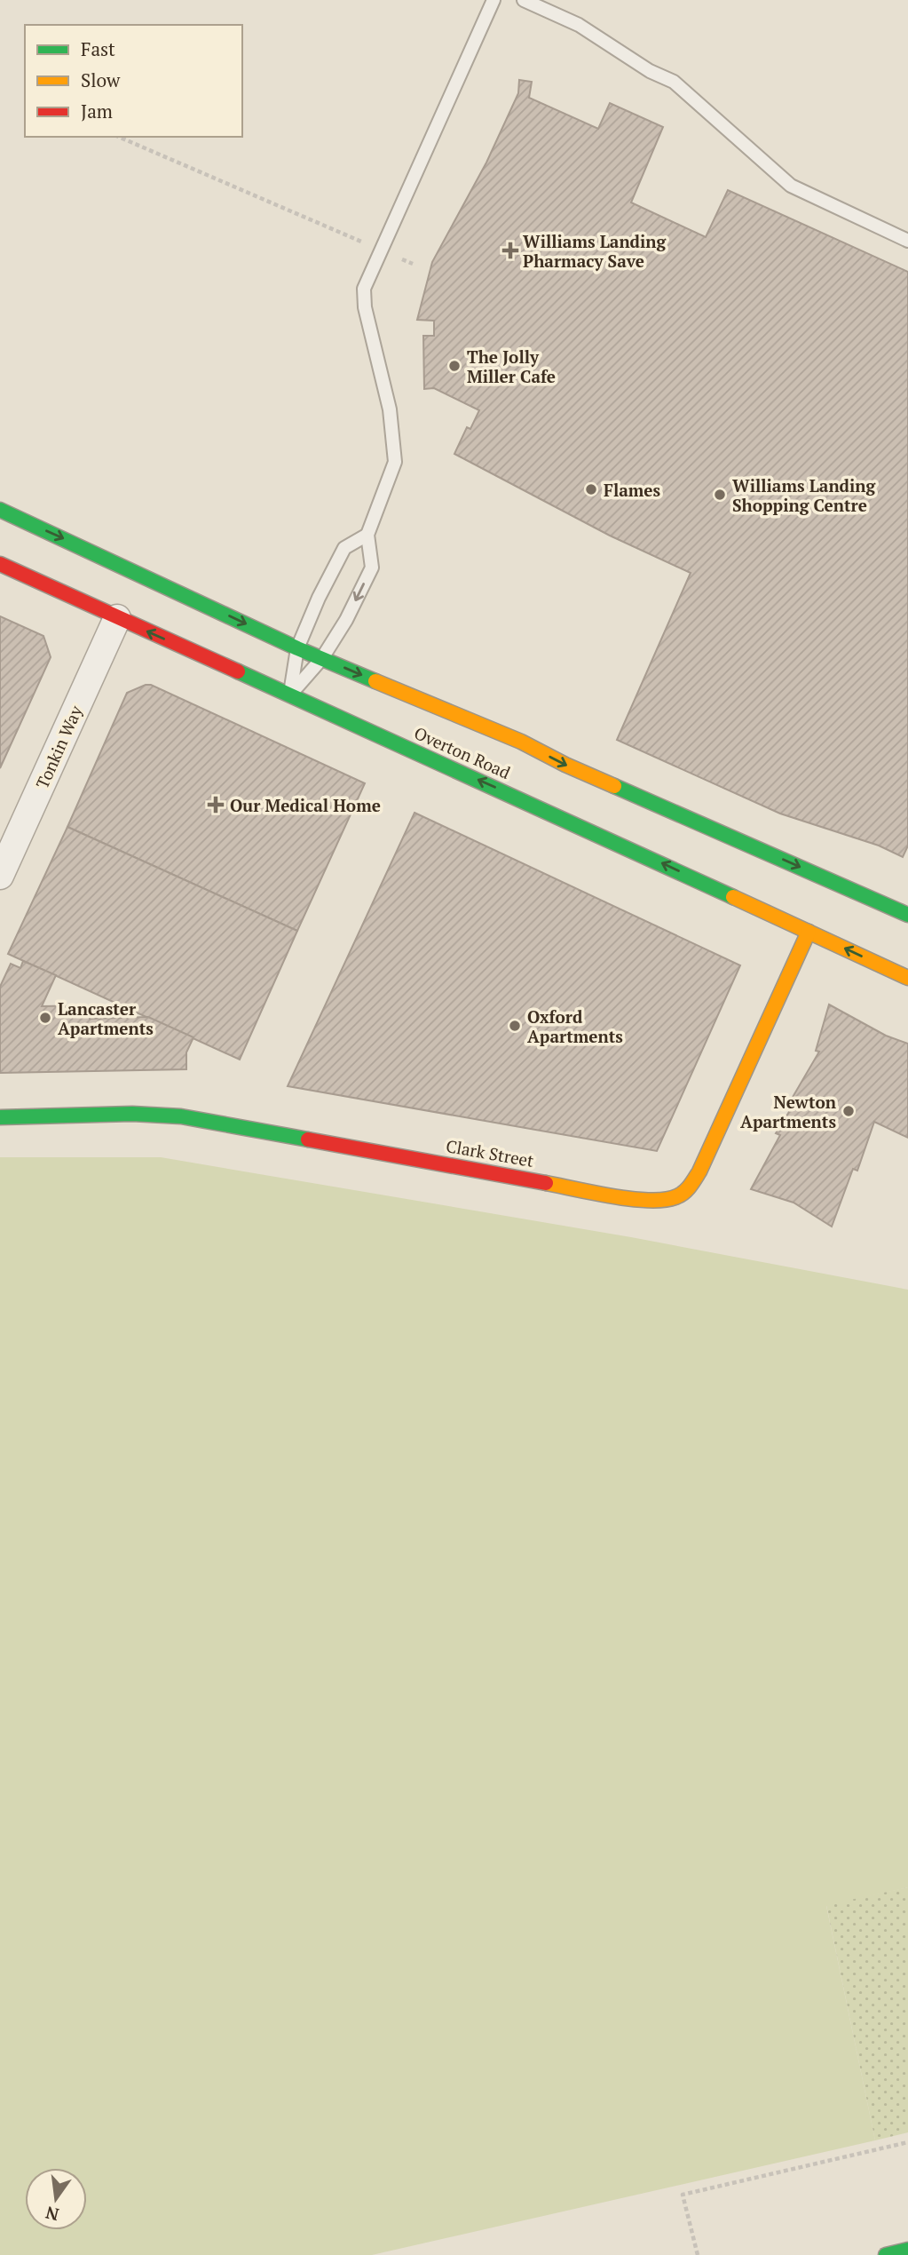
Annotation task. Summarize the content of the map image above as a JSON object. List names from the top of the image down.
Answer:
{
  "streets": {
    "street": ["Tonkin Way", "Overton Road", "Clark Street"]
  },
  "crossings": [
    ["Tonkin Way", "Overton Road"],
    ["Overton Road", "Clark Street"]
  ],
  "places": {
    "health": ["Williams Landing Pharmacy Save", "Our Medical Home"],
    "other": [
      "The Jolly Miller Cafe",
      "Flames",
      "Williams Landing Shopping Centre",
      "Lancaster Apartments",
      "Oxford Apartments",
      "Newton Apartments"
    ]
  },
  "legend": ["Fast", "Slow", "Jam"],
  "north": "bottom"
}
